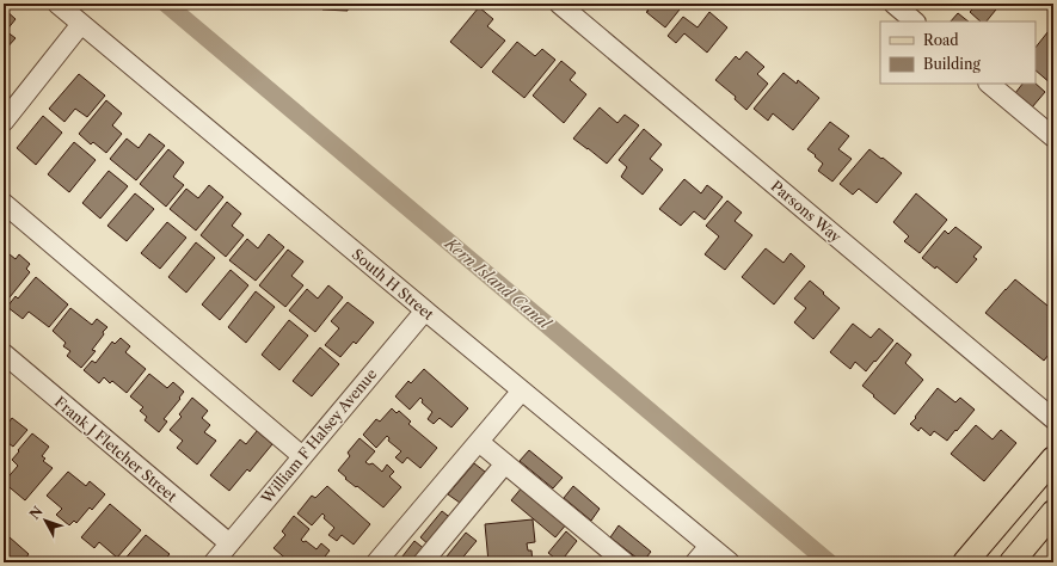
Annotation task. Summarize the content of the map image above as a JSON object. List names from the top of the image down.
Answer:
{
  "streets": {
    "street": [
      "Parsons Way",
      "South H Street",
      "William F Halsey Avenue",
      "Frank J Fletcher Street"
    ]
  },
  "crossings": [
    ["South H Street", "William F Halsey Avenue"],
    ["William F Halsey Avenue", "Frank J Fletcher Street"]
  ],
  "water": ["Kern Island Canal"],
  "legend": ["Road", "Building"],
  "north": "top left"
}
